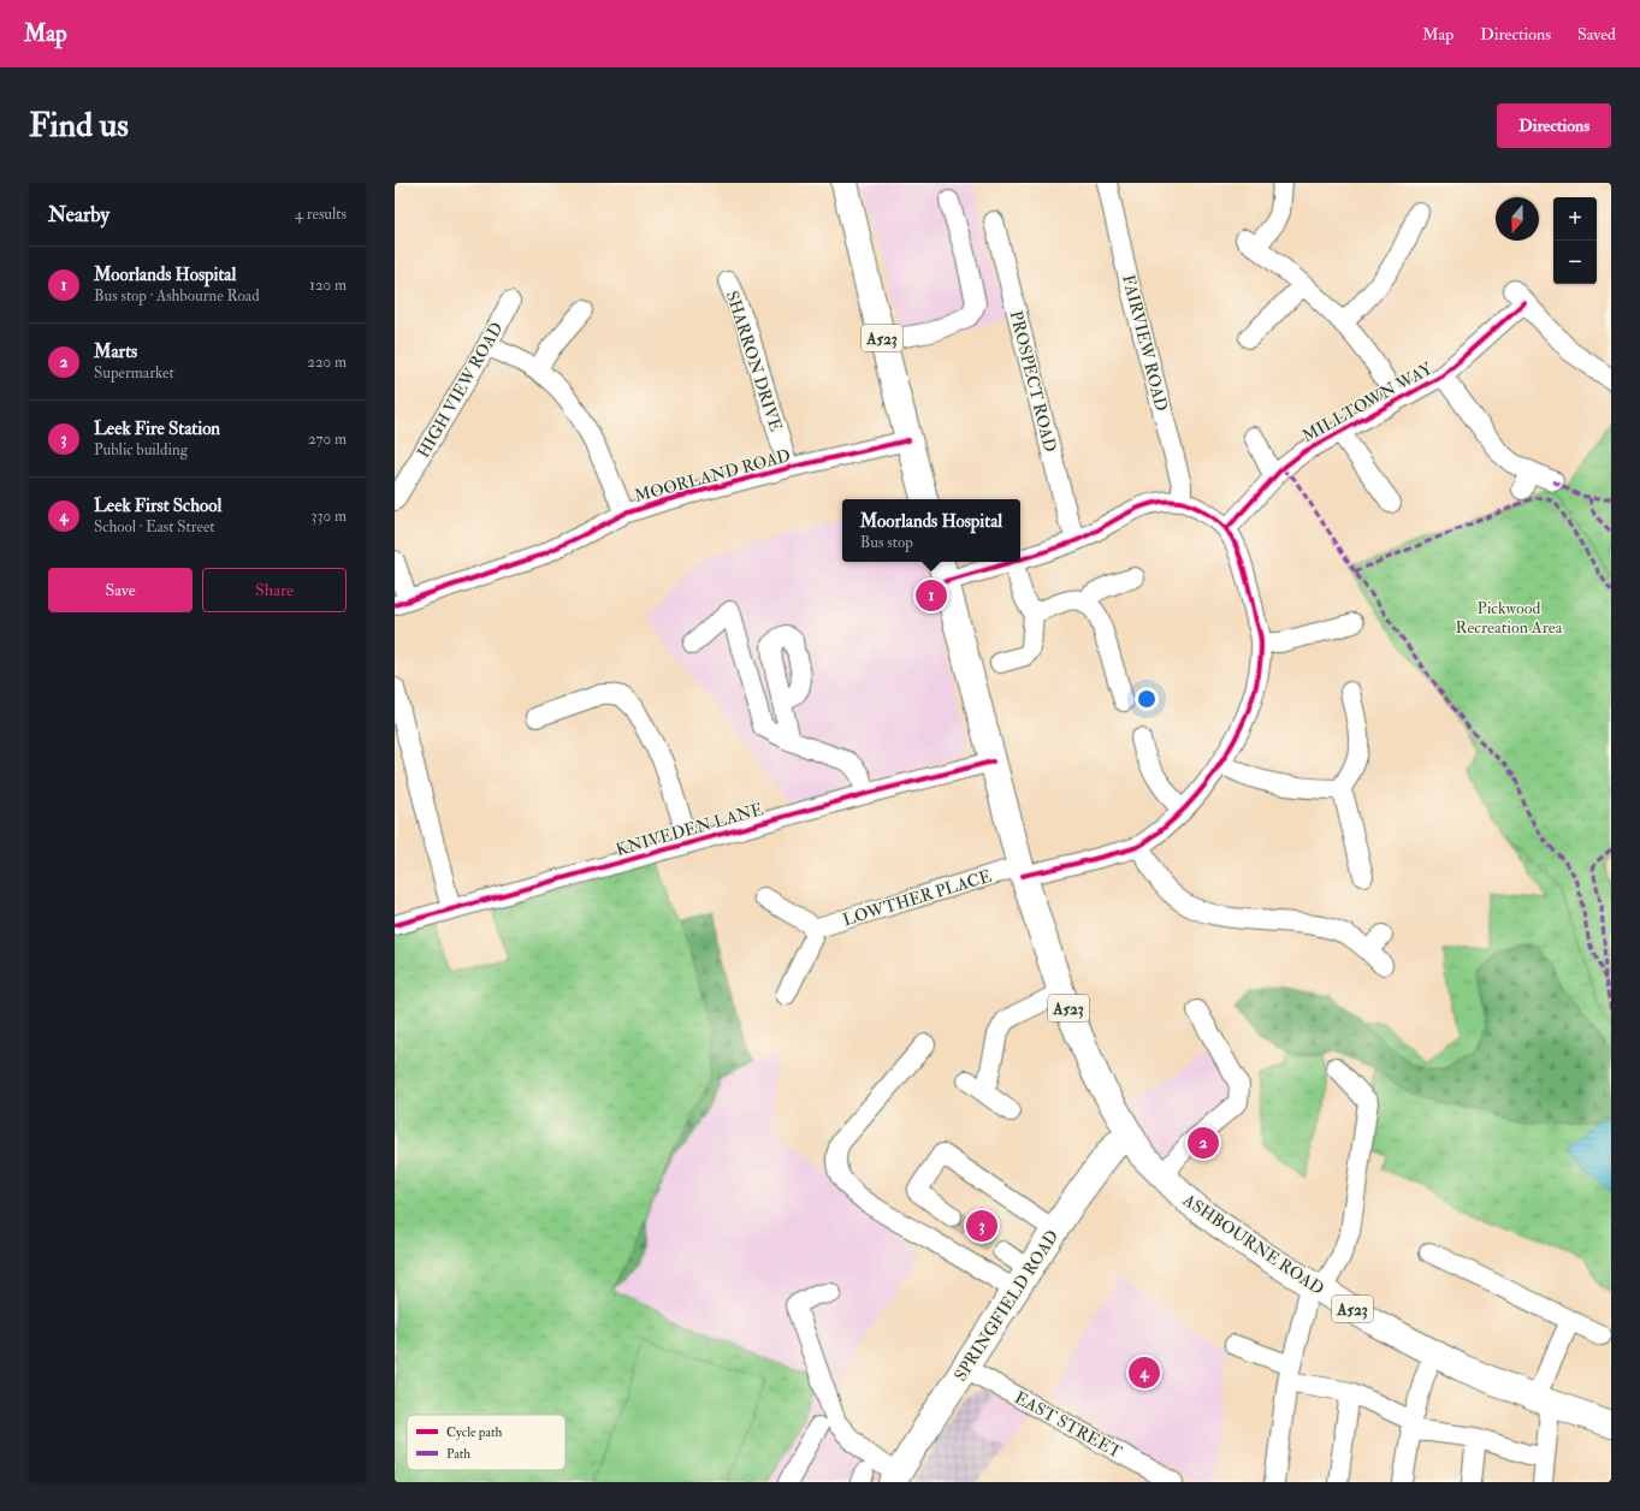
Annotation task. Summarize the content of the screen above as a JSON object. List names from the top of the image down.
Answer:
{
  "streets": {
    "highway": ["A523", "ASHBOURNE ROAD", "SPRINGFIELD ROAD"],
    "street": [
      "FAIRVIEW ROAD",
      "SHARRON DRIVE",
      "PROSPECT ROAD",
      "HIGH VIEW ROAD",
      "MILLTOWN WAY",
      "MOORLAND ROAD",
      "KNIVEDEN LANE",
      "LOWTHER PLACE",
      "EAST STREET"
    ]
  },
  "crossings": [
    ["A523", "MOORLAND ROAD"],
    ["SHARRON DRIVE", "MOORLAND ROAD"],
    ["KNIVEDEN LANE", "ASHBOURNE ROAD"],
    ["LOWTHER PLACE", "ASHBOURNE ROAD"],
    ["ASHBOURNE ROAD", "SPRINGFIELD ROAD"],
    ["SPRINGFIELD ROAD", "EAST STREET"]
  ],
  "parks": ["Pickwood Recreation Area"],
  "legend": ["Cycle path", "Path"],
  "north": "bottom",
  "page": {
    "header": "Map",
    "nav": ["Map", "Directions", "Saved"],
    "buttons": [
      "Directions",
      ["Save", "Share"]
    ],
    "title": "Find us",
    "heading": ["Nearby", "4 results"],
    "map_buttons": ["+", "−"],
    "list": [
      {
        "mark": "1",
        "name": "Moorlands Hospital",
        "note": "Bus stop · Ashbourne Road",
        "value": "120 m"
      },
      {
        "mark": "2",
        "name": "Marts",
        "note": "Supermarket",
        "value": "220 m"
      },
      {
        "mark": "3",
        "name": "Leek Fire Station",
        "note": "Public building",
        "value": "270 m"
      },
      {
        "mark": "4",
        "name": "Leek First School",
        "note": "School · East Street",
        "value": "330 m"
      }
    ],
    "popup": ["Moorlands Hospital", "Bus stop"],
    "pins": [
      "1",
      "2",
      "3",
      "4"
    ]
  }
}
